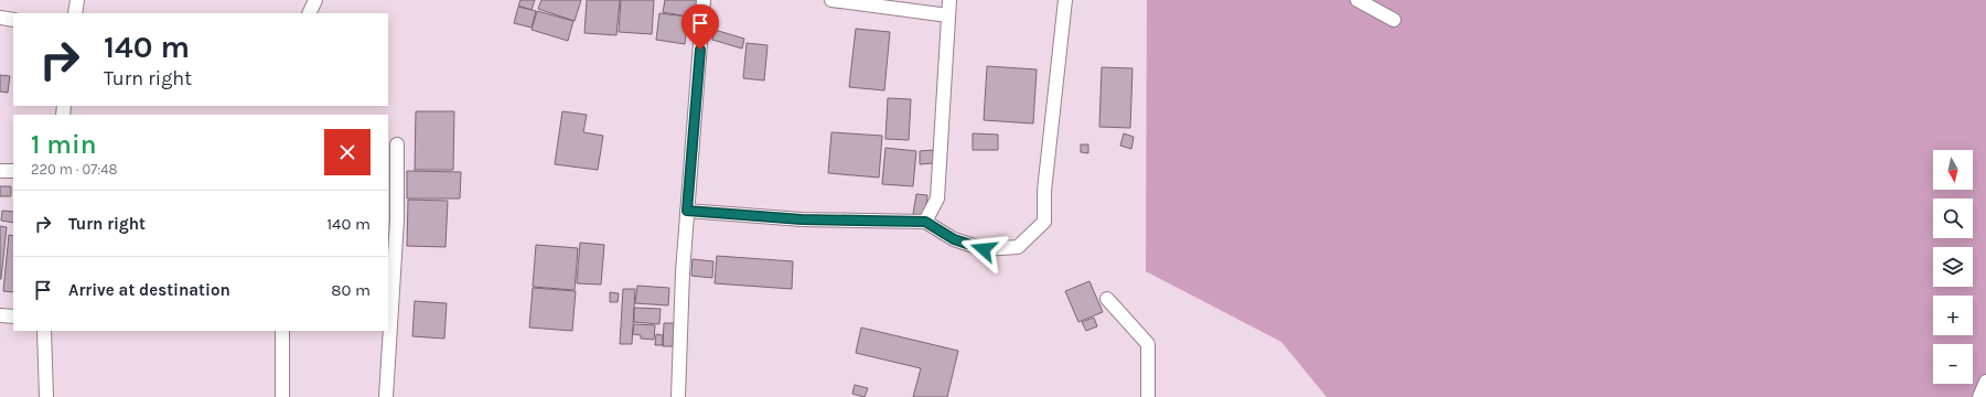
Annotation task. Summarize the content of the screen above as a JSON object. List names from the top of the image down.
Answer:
{
  "north": "bottom",
  "page": {
    "turn": ["140 m", "Turn right"],
    "heading": ["1 min", "220 m · 07:48"],
    "map_buttons": ["+", "−"],
    "list": [
      {
        "name": "Turn right",
        "value": "140 m"
      },
      {
        "name": "Arrive at destination",
        "value": "80 m"
      }
    ]
  }
}
